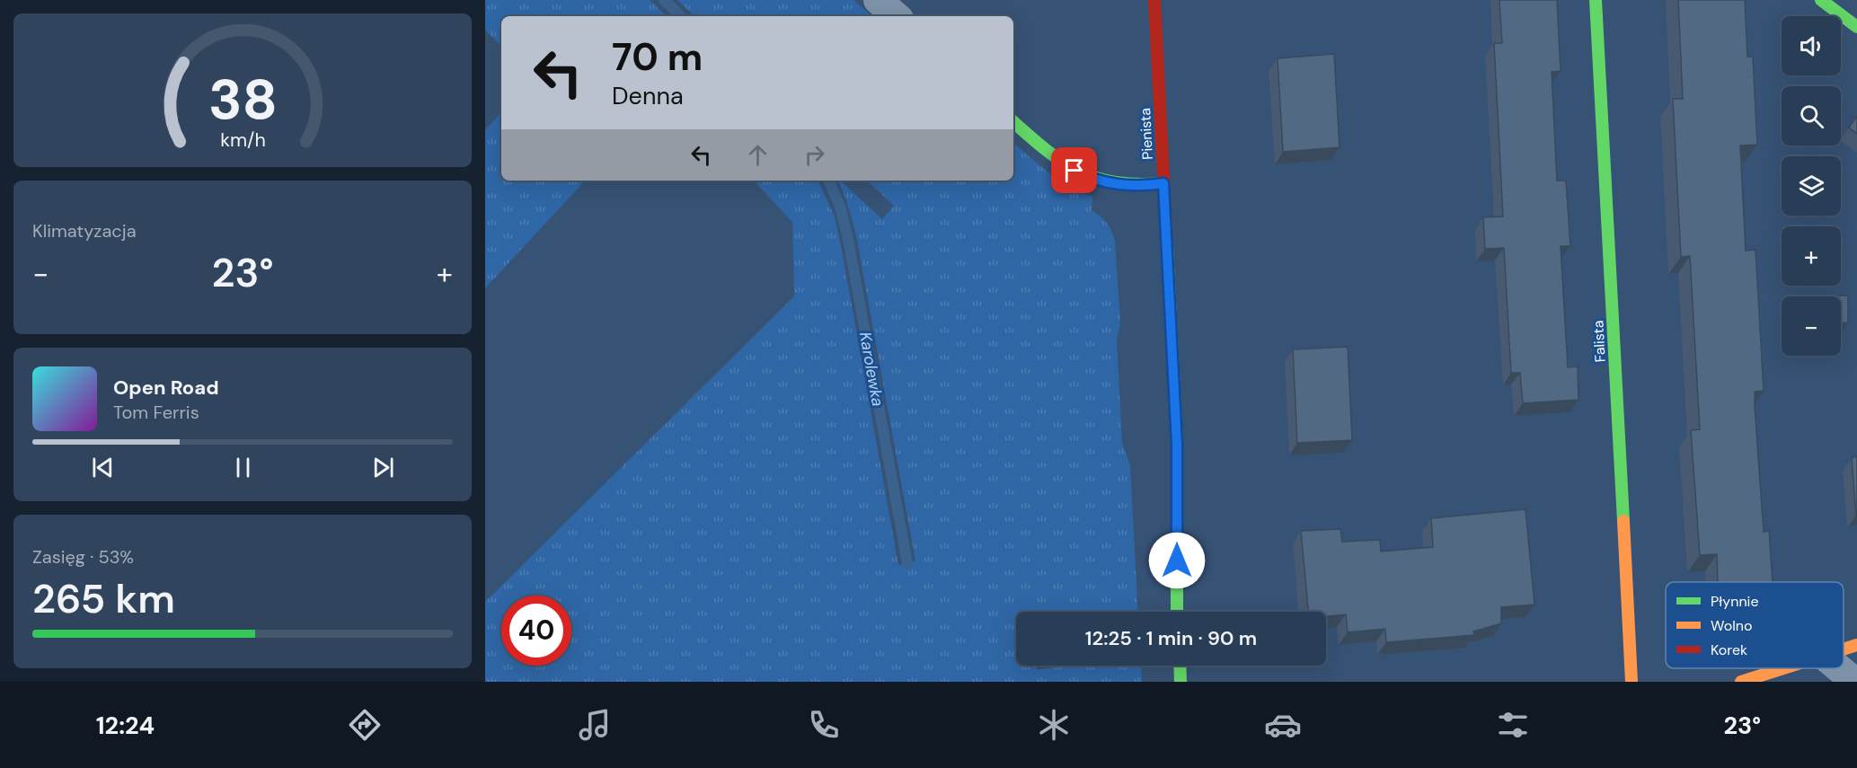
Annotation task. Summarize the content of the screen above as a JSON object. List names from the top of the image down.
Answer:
{
  "streets": {
    "street": ["Pienista", "Falista"]
  },
  "water": ["Karolewka"],
  "legend": ["Płynnie", "Wolno", "Korek"],
  "page": {
    "map_buttons": ["+", "−"],
    "turn": ["70 m", "Denna"],
    "tile": [
      "Klimatyzacja",
      ["Zasięg · 53%", "265 km"]
    ],
    "heat": ["−", "23°", "+"],
    "song": ["Open Road", "Tom Ferris"],
    "limit": "40",
    "trip": "12:25 · 1 min · 90 m",
    "tabs": ["12:24", "23°"],
    "gauge": ["38", "km/h"]
  }
}
